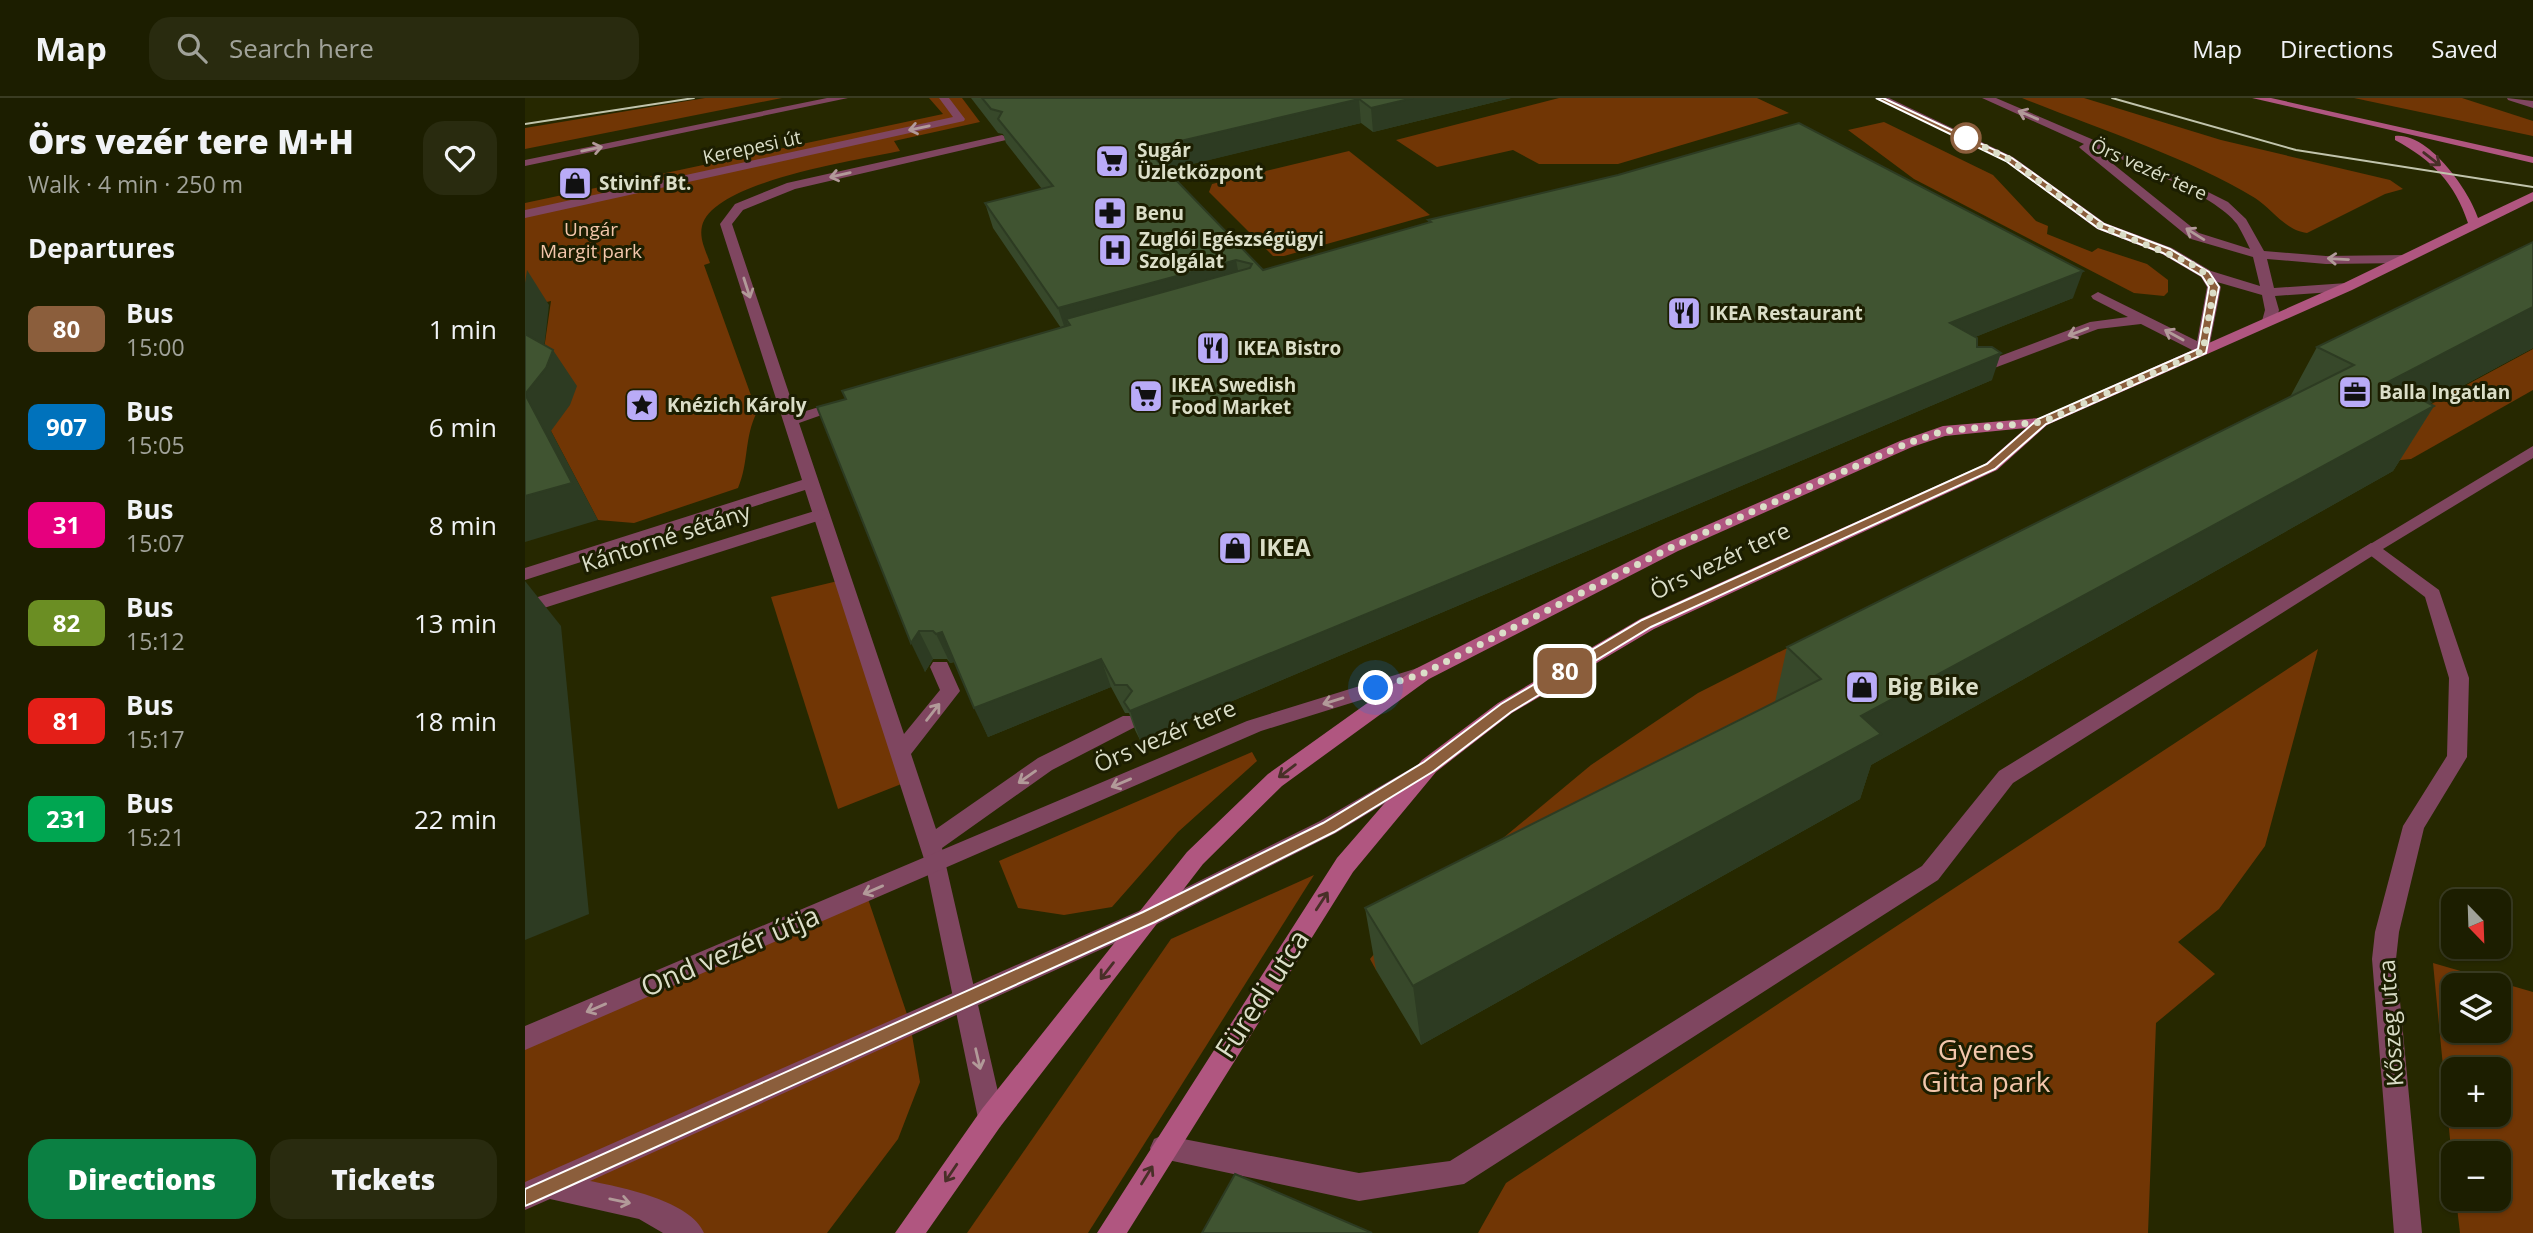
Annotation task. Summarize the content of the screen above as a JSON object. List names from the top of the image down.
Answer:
{
  "streets": {
    "main road": ["Örs vezér tere", "Füredi utca"],
    "street": [
      "Kerepesi út",
      "Kántorné sétány",
      "Ond vezér útja",
      "Kőszeg utca"
    ]
  },
  "crossings": [
    ["Örs vezér tere", "Ond vezér útja"],
    ["Örs vezér tere", "Füredi utca"]
  ],
  "parks": ["Ungár Margit park", "Gyenes Gitta park"],
  "places": {
    "supermarket": ["Sugár Üzletközpont", "IKEA Swedish Food Market"],
    "shop": ["Stivinf Bt.", "IKEA", "Big Bike"],
    "pharmacy": ["Benu"],
    "hospital": ["Zuglói Egészségügyi Szolgálat"],
    "restaurant": ["IKEA Restaurant", "IKEA Bistro"],
    "office": ["Balla Ingatlan"],
    "place": ["Knézich Károly"]
  },
  "lines": ["bus line 80"],
  "north": "bottom right",
  "page": {
    "header": "Map",
    "search": "Search here",
    "nav": ["Map", "Directions", "Saved"],
    "heading": [
      ["Örs vezér tere M+H", "Walk · 4 min · 250 m"],
      "Departures"
    ],
    "on_map": "80",
    "list": [
      {
        "mark": "80",
        "name": "Bus",
        "note": "15:00",
        "value": "1 min"
      },
      {
        "mark": "907",
        "name": "Bus",
        "note": "15:05",
        "value": "6 min"
      },
      {
        "mark": "31",
        "name": "Bus",
        "note": "15:07",
        "value": "8 min"
      },
      {
        "mark": "82",
        "name": "Bus",
        "note": "15:12",
        "value": "13 min"
      },
      {
        "mark": "81",
        "name": "Bus",
        "note": "15:17",
        "value": "18 min"
      },
      {
        "mark": "231",
        "name": "Bus",
        "note": "15:21",
        "value": "22 min"
      }
    ],
    "map_buttons": ["+", "−"],
    "buttons": ["Directions", "Tickets"]
  }
}
